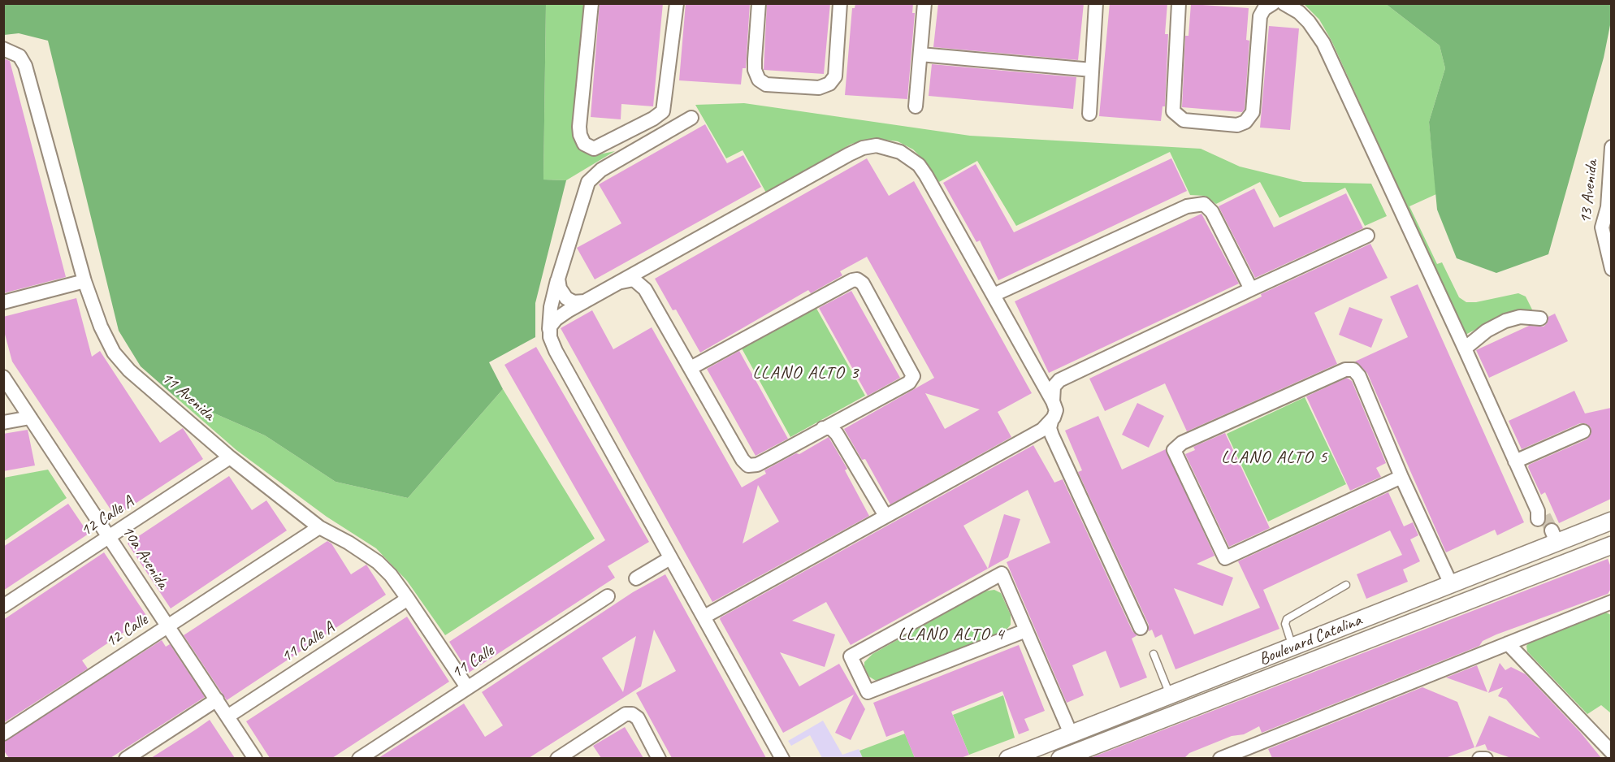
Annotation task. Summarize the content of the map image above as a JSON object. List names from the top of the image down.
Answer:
{
  "streets": {
    "street": [
      "13 Avenida",
      "11 Avenida",
      "12 Calle A",
      "10a Avenida",
      "12 Calle",
      "Boulevard Catalina",
      "11 Calle A",
      "11 Calle"
    ]
  },
  "crossings": [
    ["11 Avenida", "12 Calle A"],
    ["11 Avenida", "12 Calle"],
    ["11 Avenida", "11 Calle A"],
    ["11 Avenida", "11 Calle"],
    ["12 Calle A", "10a Avenida"],
    ["10a Avenida", "12 Calle"],
    ["10a Avenida", "11 Calle A"]
  ],
  "districts": ["LLANO ALTO 3", "LLANO ALTO 5", "LLANO ALTO 4"]
}
